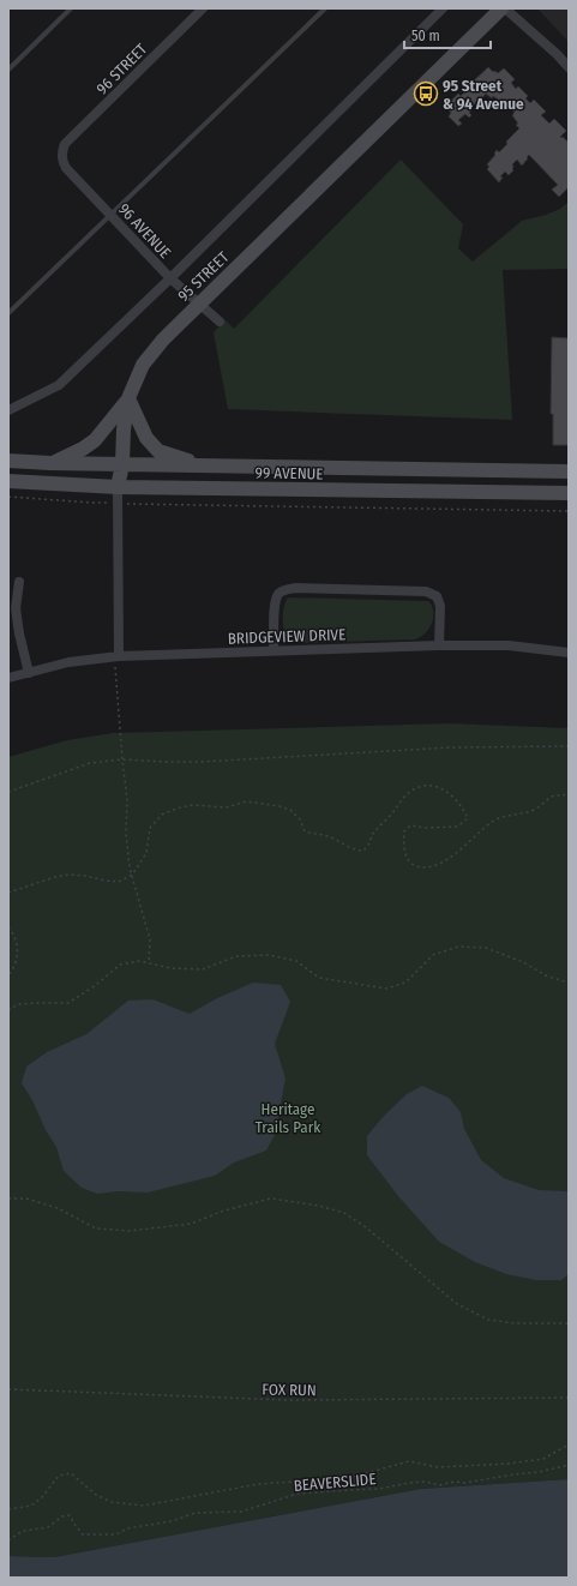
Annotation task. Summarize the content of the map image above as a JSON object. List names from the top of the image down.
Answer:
{
  "streets": {
    "main road": ["95 STREET", "99 AVENUE"],
    "street": ["96 STREET", "96 AVENUE", "BRIDGEVIEW DRIVE"],
    "path": ["FOX RUN", "BEAVERSLIDE"]
  },
  "crossings": [
    ["96 STREET", "96 AVENUE"],
    ["96 AVENUE", "95 STREET"],
    ["95 STREET", "99 AVENUE"],
    ["95 STREET", "BRIDGEVIEW DRIVE"]
  ],
  "parks": ["Heritage Trails Park"],
  "places": {
    "bus stop": ["95 Street & 94 Avenue"]
  },
  "scale_bar": "50 m"
}
